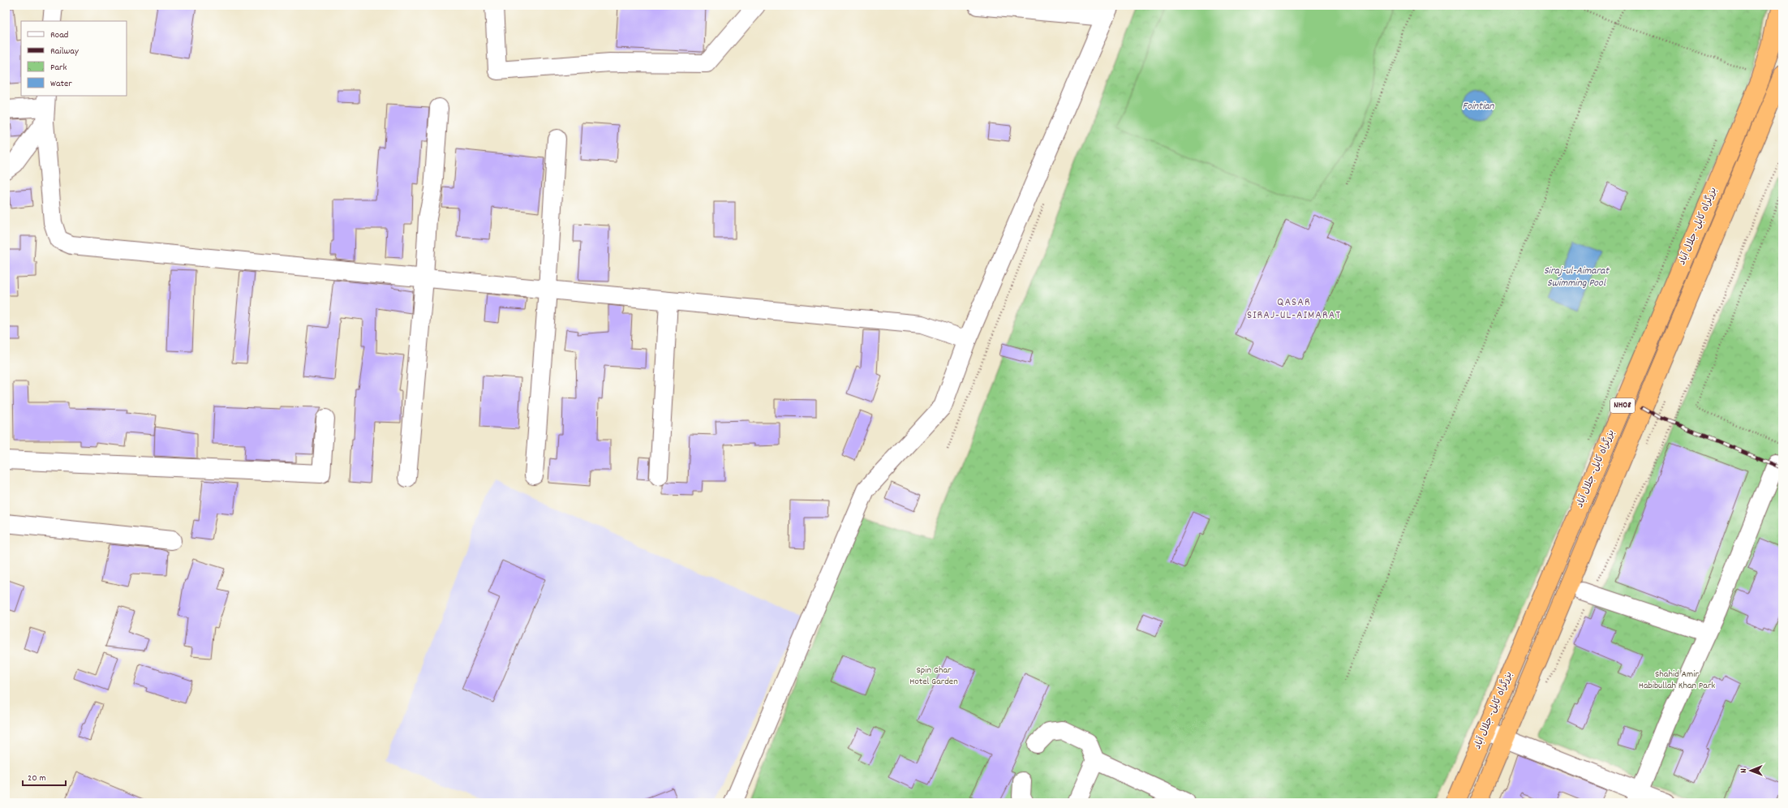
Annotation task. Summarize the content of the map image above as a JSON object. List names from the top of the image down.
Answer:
{
  "streets": {
    "highway": ["بزرگراه کابل- جلال آباد", "NH08"]
  },
  "districts": ["QASAR SIRAJ-UL-AIMARAT"],
  "water": ["Fointian", "Siraj-ul-Aimarat Swimming Pool"],
  "parks": ["Spin Ghar Hotel Garden", "Shahid Amir Habibullah Khan Park"],
  "legend": [
    "Road",
    "Railway",
    "Park",
    "Water"
  ],
  "scale_bar": "20 m",
  "north": "left"
}
